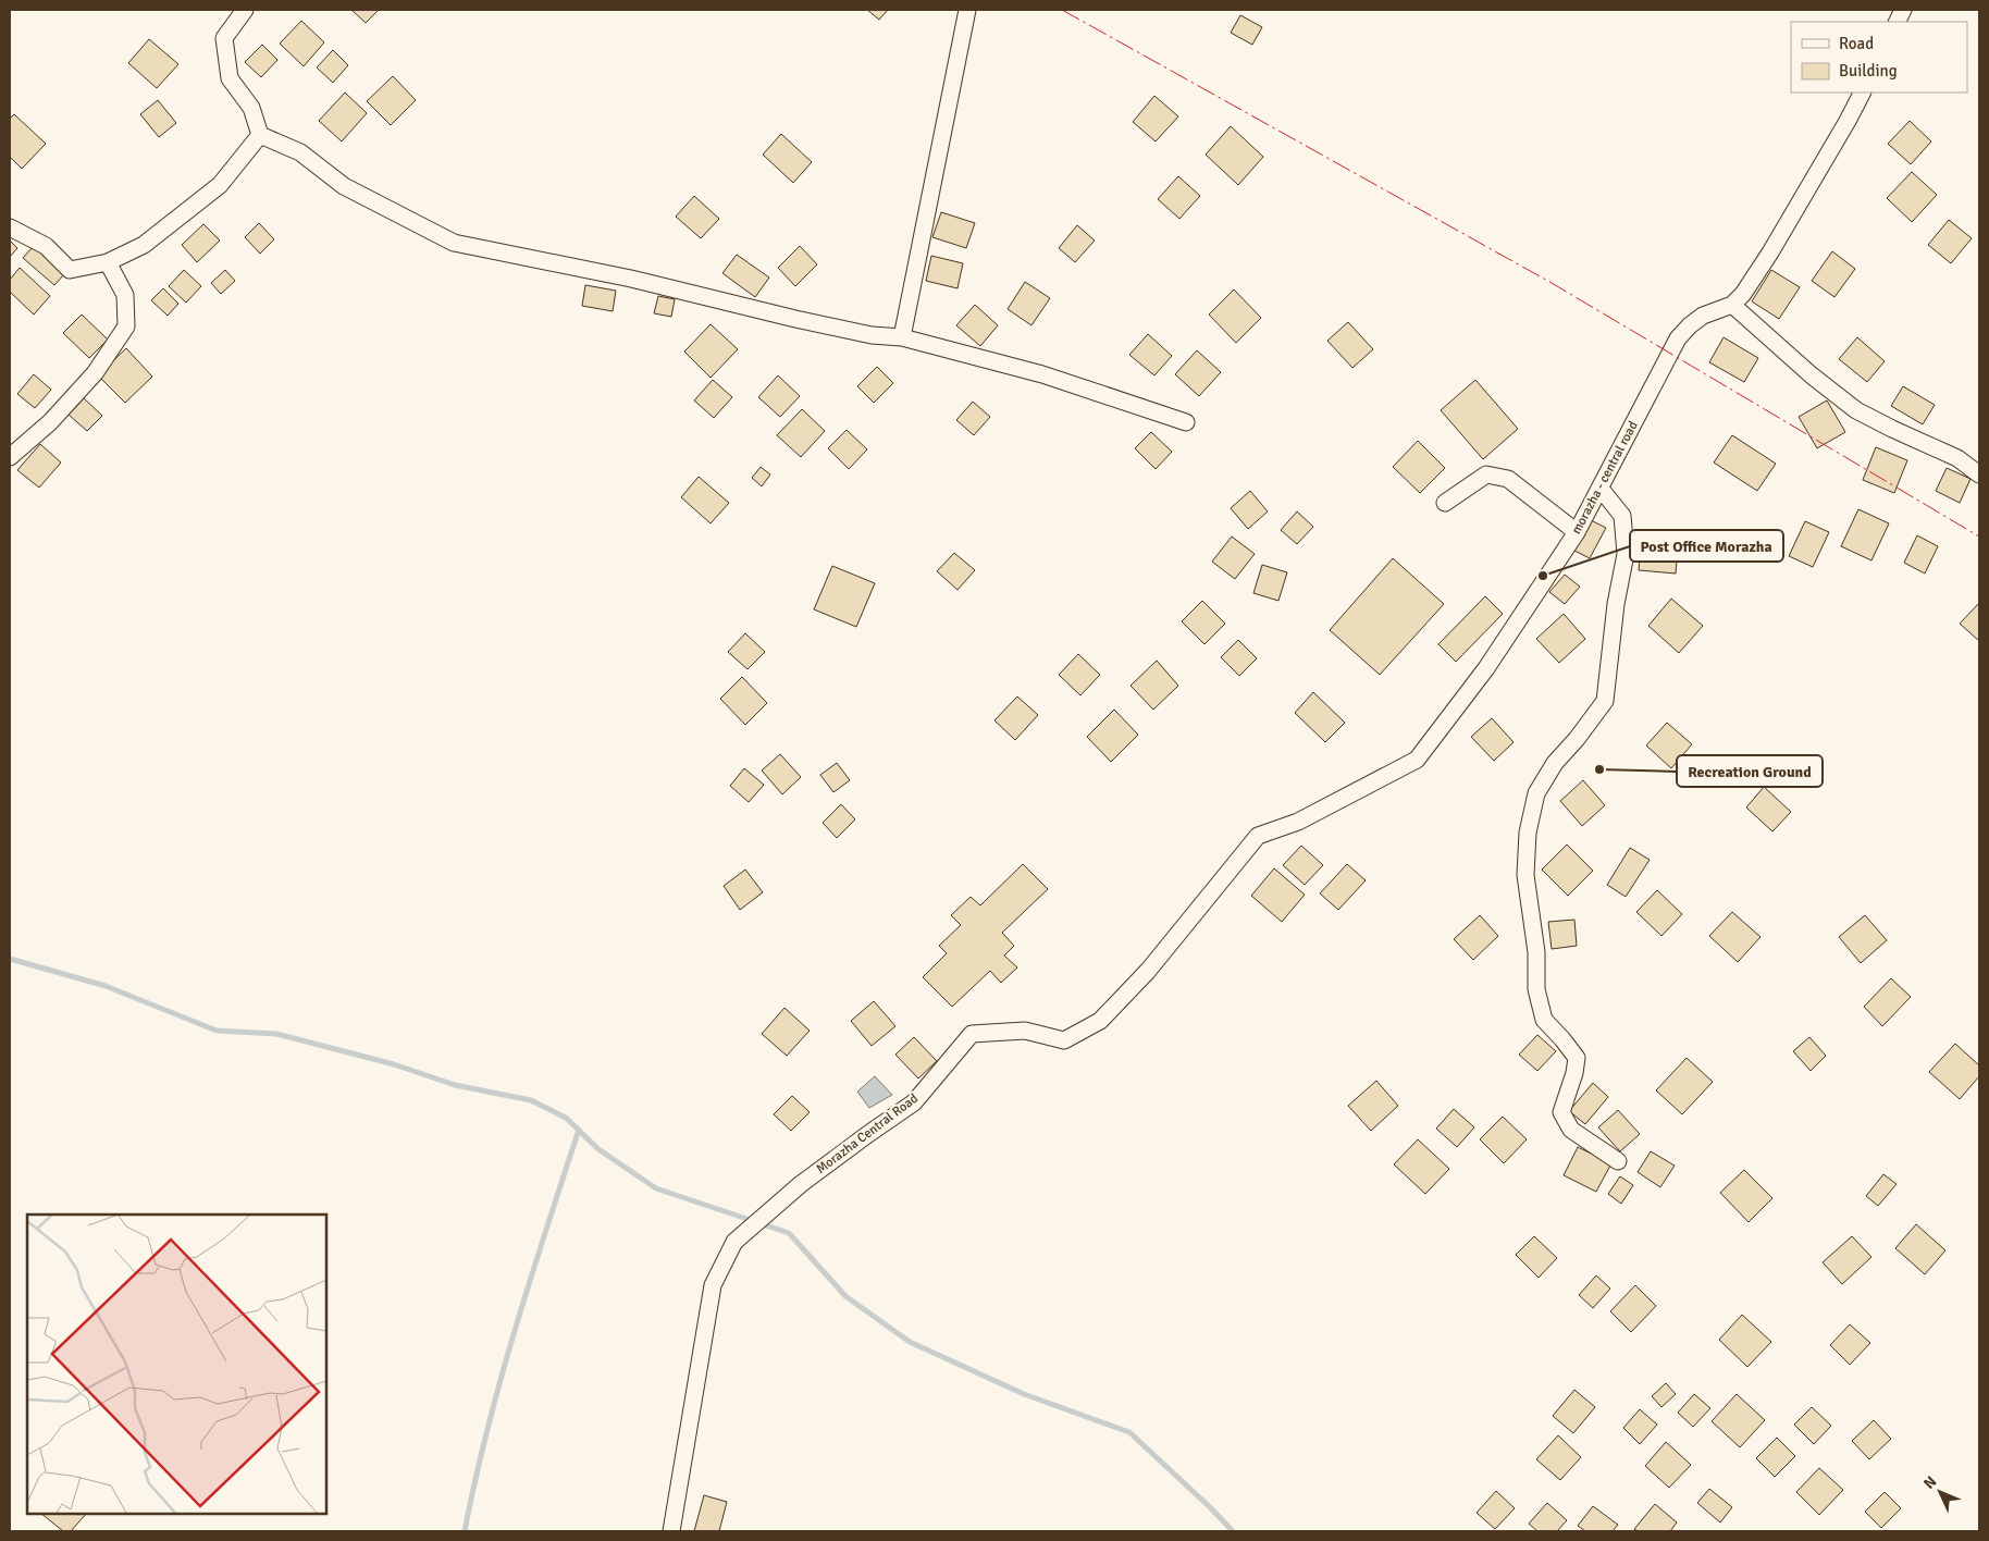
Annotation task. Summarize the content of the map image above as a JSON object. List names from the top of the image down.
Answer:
{
  "streets": {
    "street": ["morazha - central road", "Morazha Central Road"]
  },
  "crossings": [
    ["morazha - central road", "Morazha Central Road"]
  ],
  "places": ["Post Office Morazha", "Recreation Ground"],
  "legend": ["Road", "Building"],
  "north": "top left"
}
